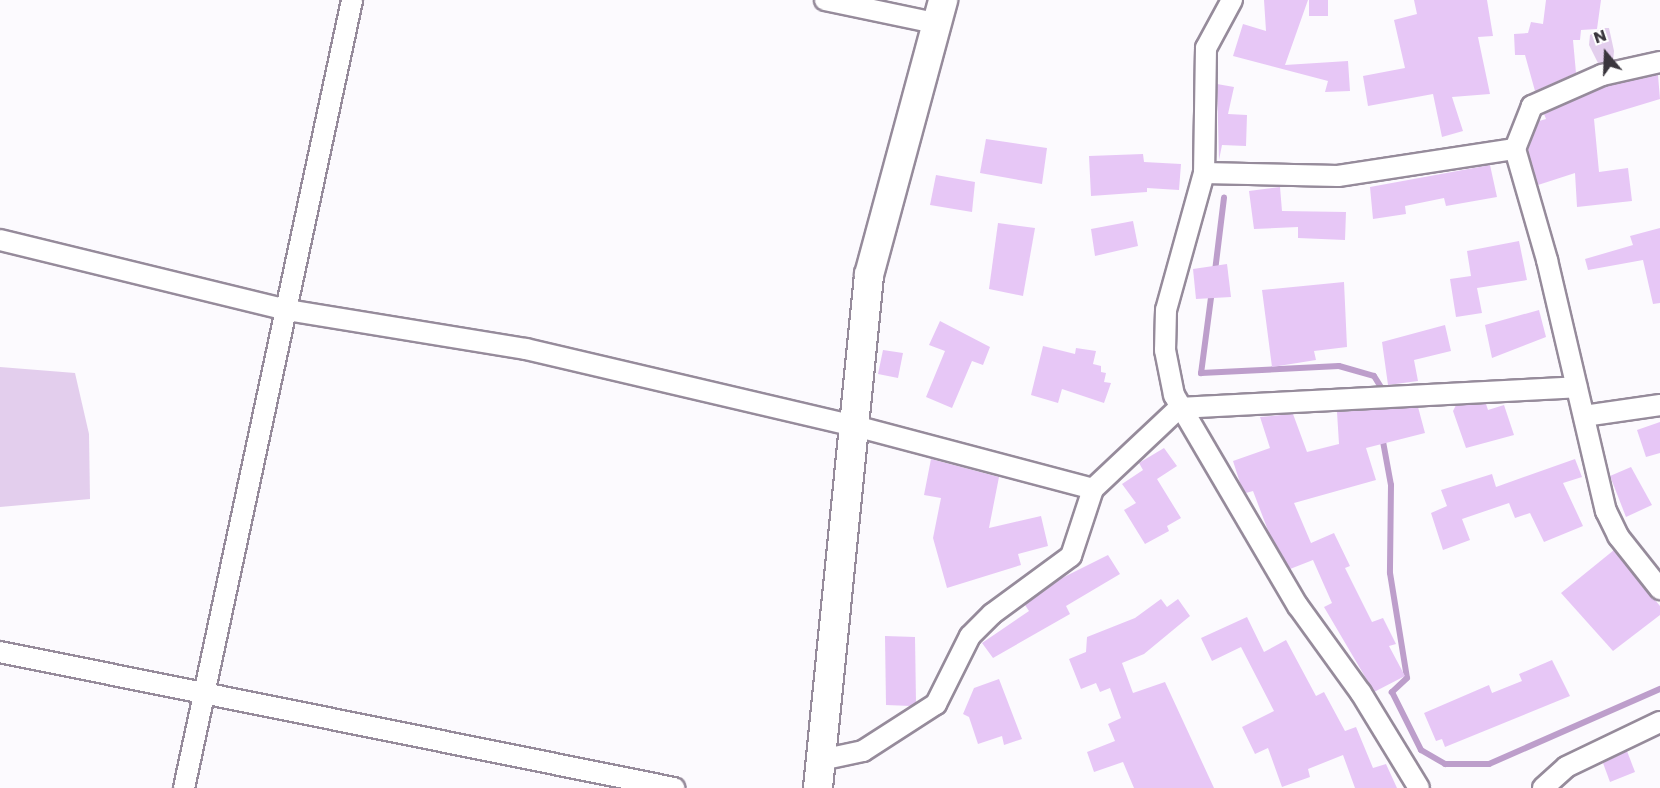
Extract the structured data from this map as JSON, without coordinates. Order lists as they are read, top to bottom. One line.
{"north":"top"}
